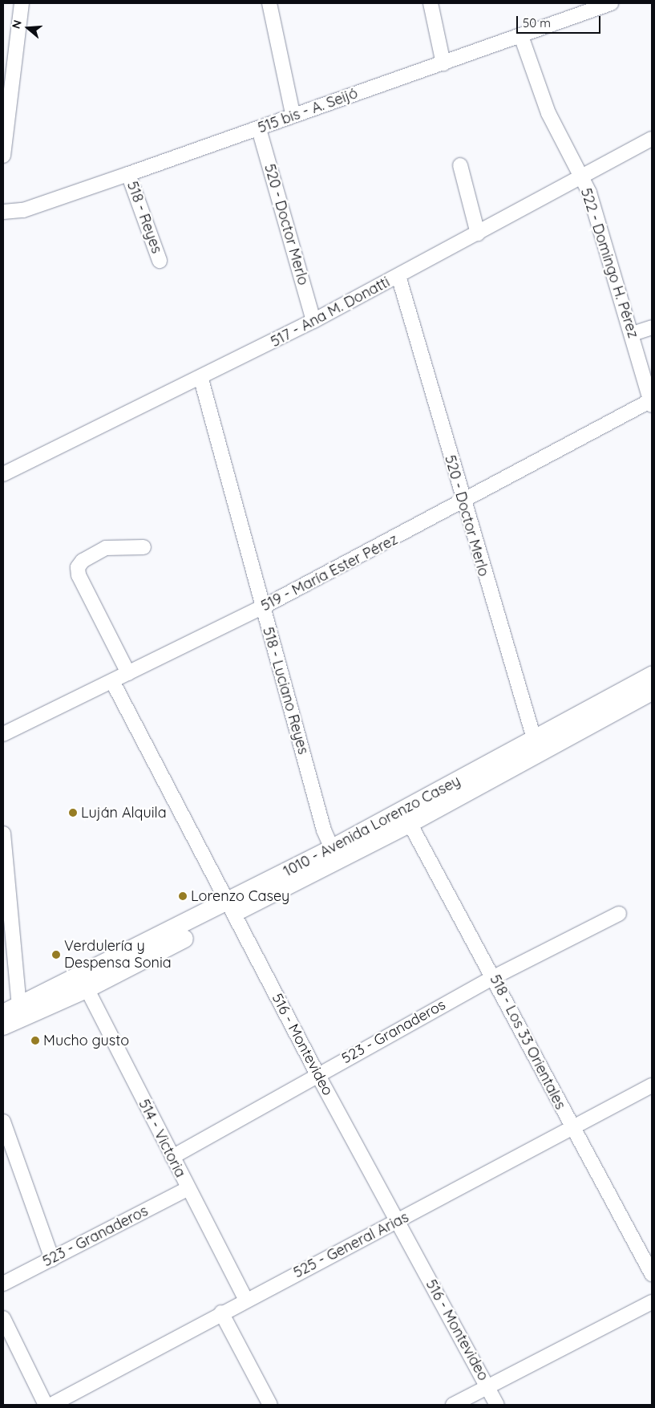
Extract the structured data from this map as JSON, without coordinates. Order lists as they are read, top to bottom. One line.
{"streets":{"main road":["1010 - Avenida Lorenzo Casey"],"street":["515 bis - A. Seijó","518 - Reyes","520 - Doctor Merlo","522 - Domingo H. Pérez","517 - Ana M. Donatti","519 - María Ester Pérez","518 - Luciano Reyes","523 - Granaderos","518 - Los 33 Orientales","516 - Montevideo","514 - Victoria","525 - General Arias"]},"crossings":[["515 bis - A. Seijó","518 - Reyes"],["515 bis - A. Seijó","520 - Doctor Merlo"],["515 bis - A. Seijó","522 - Domingo H. Pérez"],["520 - Doctor Merlo","517 - Ana M. Donatti"],["520 - Doctor Merlo","519 - María Ester Pérez"],["520 - Doctor Merlo","1010 - Avenida Lorenzo Casey"],["522 - Domingo H. Pérez","517 - Ana M. Donatti"],["522 - Domingo H. Pérez","519 - María Ester Pérez"],["517 - Ana M. Donatti","518 - Luciano Reyes"],["519 - María Ester Pérez","518 - Luciano Reyes"],["519 - María Ester Pérez","516 - Montevideo"],["518 - Luciano Reyes","1010 - Avenida Lorenzo Casey"],["1010 - Avenida Lorenzo Casey","518 - Los 33 Orientales"],["1010 - Avenida Lorenzo Casey","516 - Montevideo"],["1010 - Avenida Lorenzo Casey","514 - Victoria"],["523 - Granaderos","518 - Los 33 Orientales"],["523 - Granaderos","516 - Montevideo"],["523 - Granaderos","514 - Victoria"],["518 - Los 33 Orientales","525 - General Arias"],["516 - Montevideo","525 - General Arias"],["514 - Victoria","525 - General Arias"]],"places":["Luján Alquila","Lorenzo Casey","Verdulería y Despensa Sonia","Mucho gusto"],"scale_bar":"50 m","north":"left"}
